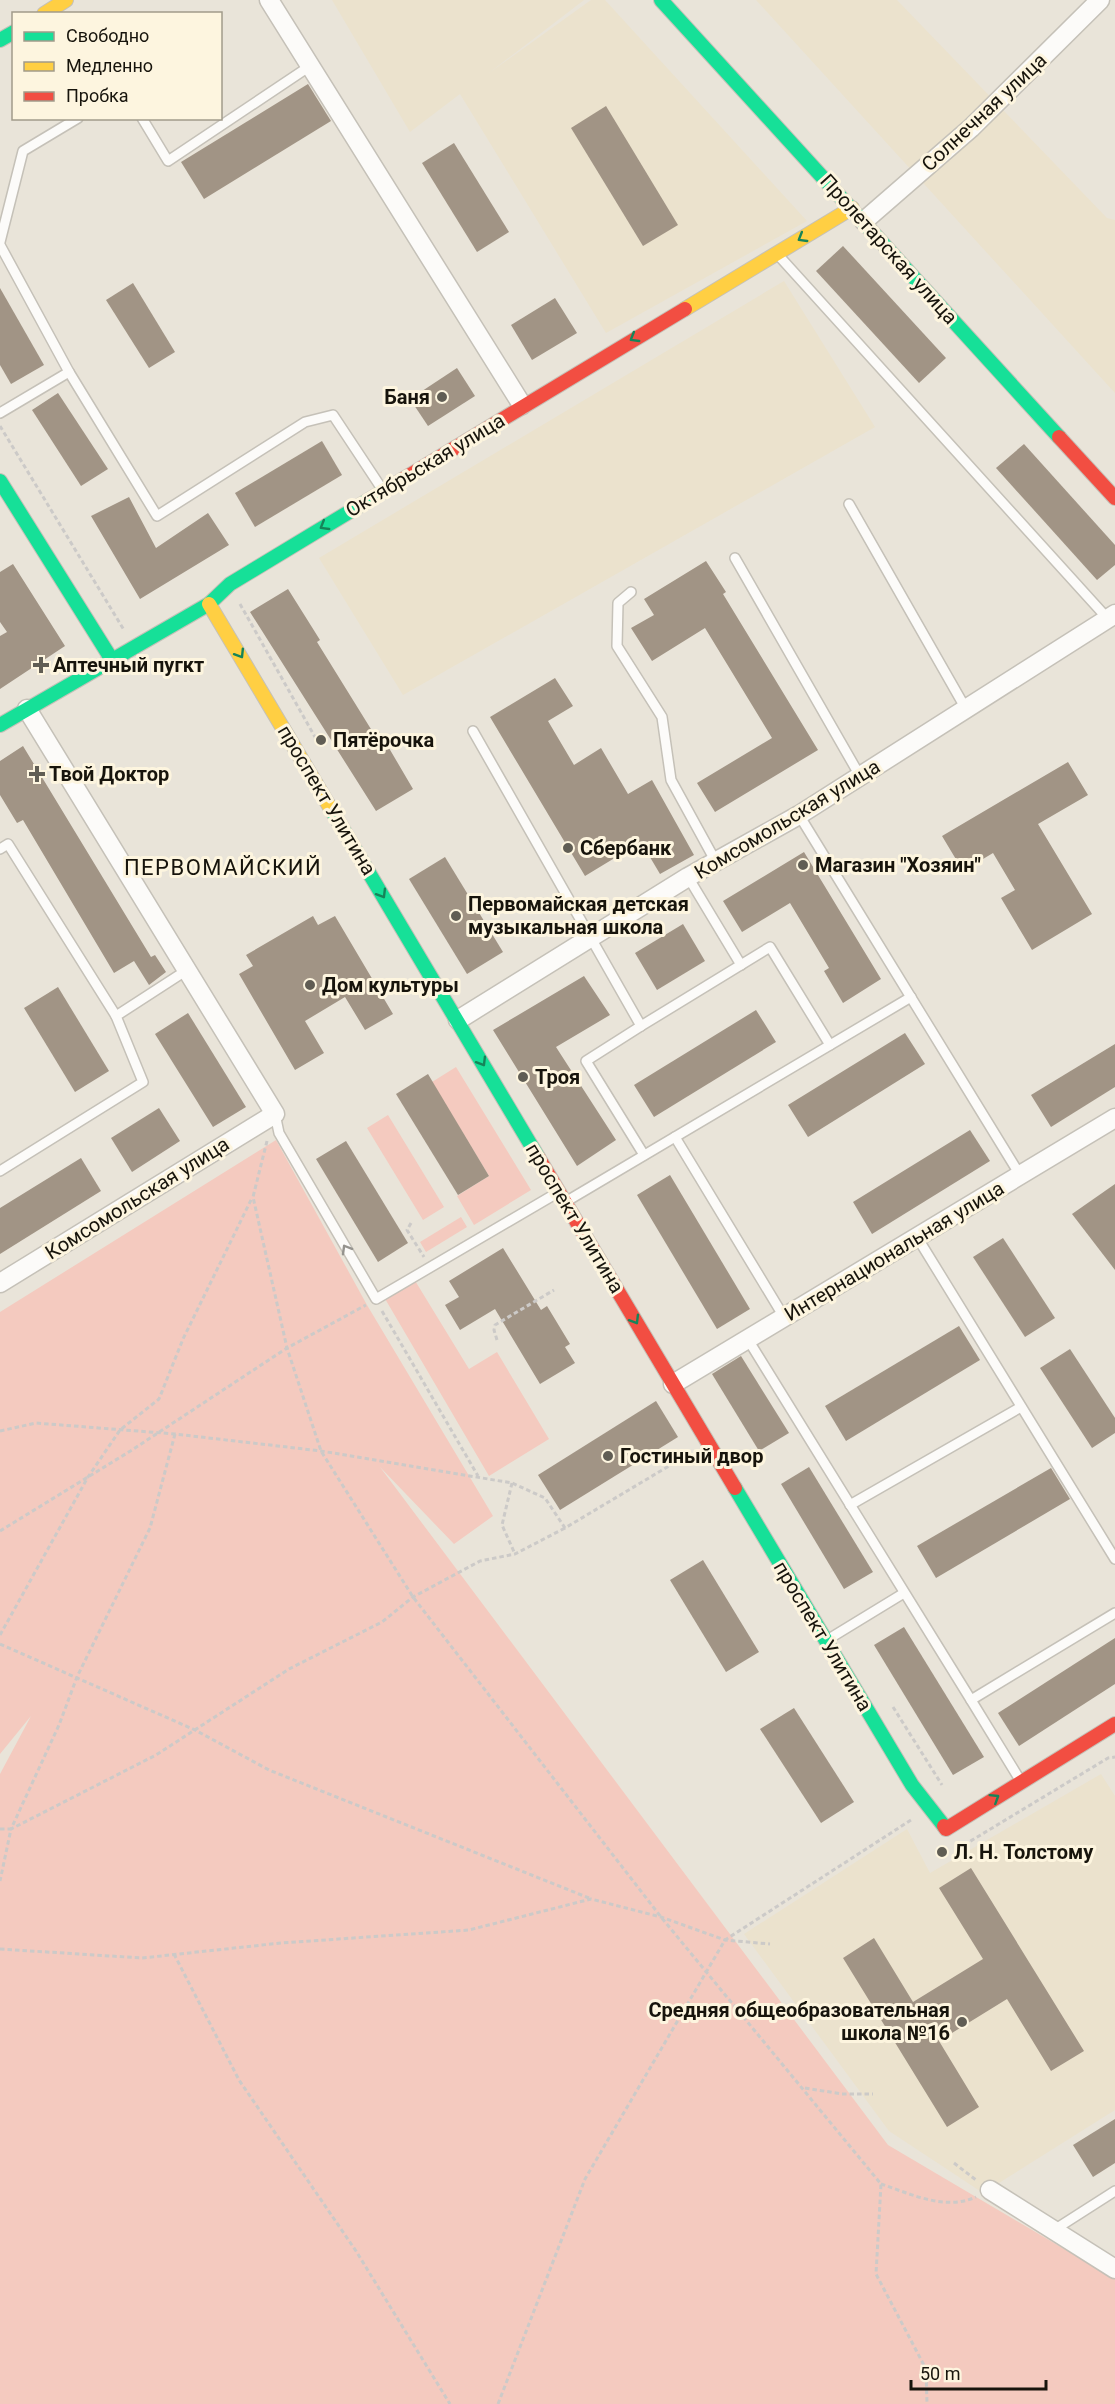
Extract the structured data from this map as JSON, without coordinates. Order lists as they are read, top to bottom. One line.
{"streets":{"street":["Солнечная улица","Пролетарская улица","Октябрьская улица","проспект Улитина","Комсомольская улица","Интернациональная улица"]},"crossings":[["Солнечная улица","Пролетарская улица"],["Солнечная улица","Октябрьская улица"],["Пролетарская улица","Октябрьская улица"],["Октябрьская улица","проспект Улитина"],["проспект Улитина","Комсомольская улица"],["проспект Улитина","Интернациональная улица"]],"one_way":["Октябрьская улица","проспект Улитина"],"districts":["ПЕРВОМАЙСКИЙ"],"places":{"other":["Баня","Пятёрочка","Сбербанк","Магазин \"Хозяин\"","Первомайская детская музыкальная школа","Дом культуры","Троя","Гостиный двор","Л. Н. Толстому","Средняя общеобразовательная школа №16"],"health":["Аптечный пугкт","Твой Доктор"]},"legend":["Свободно","Медленно","Пробка"],"scale_bar":"50 m"}
